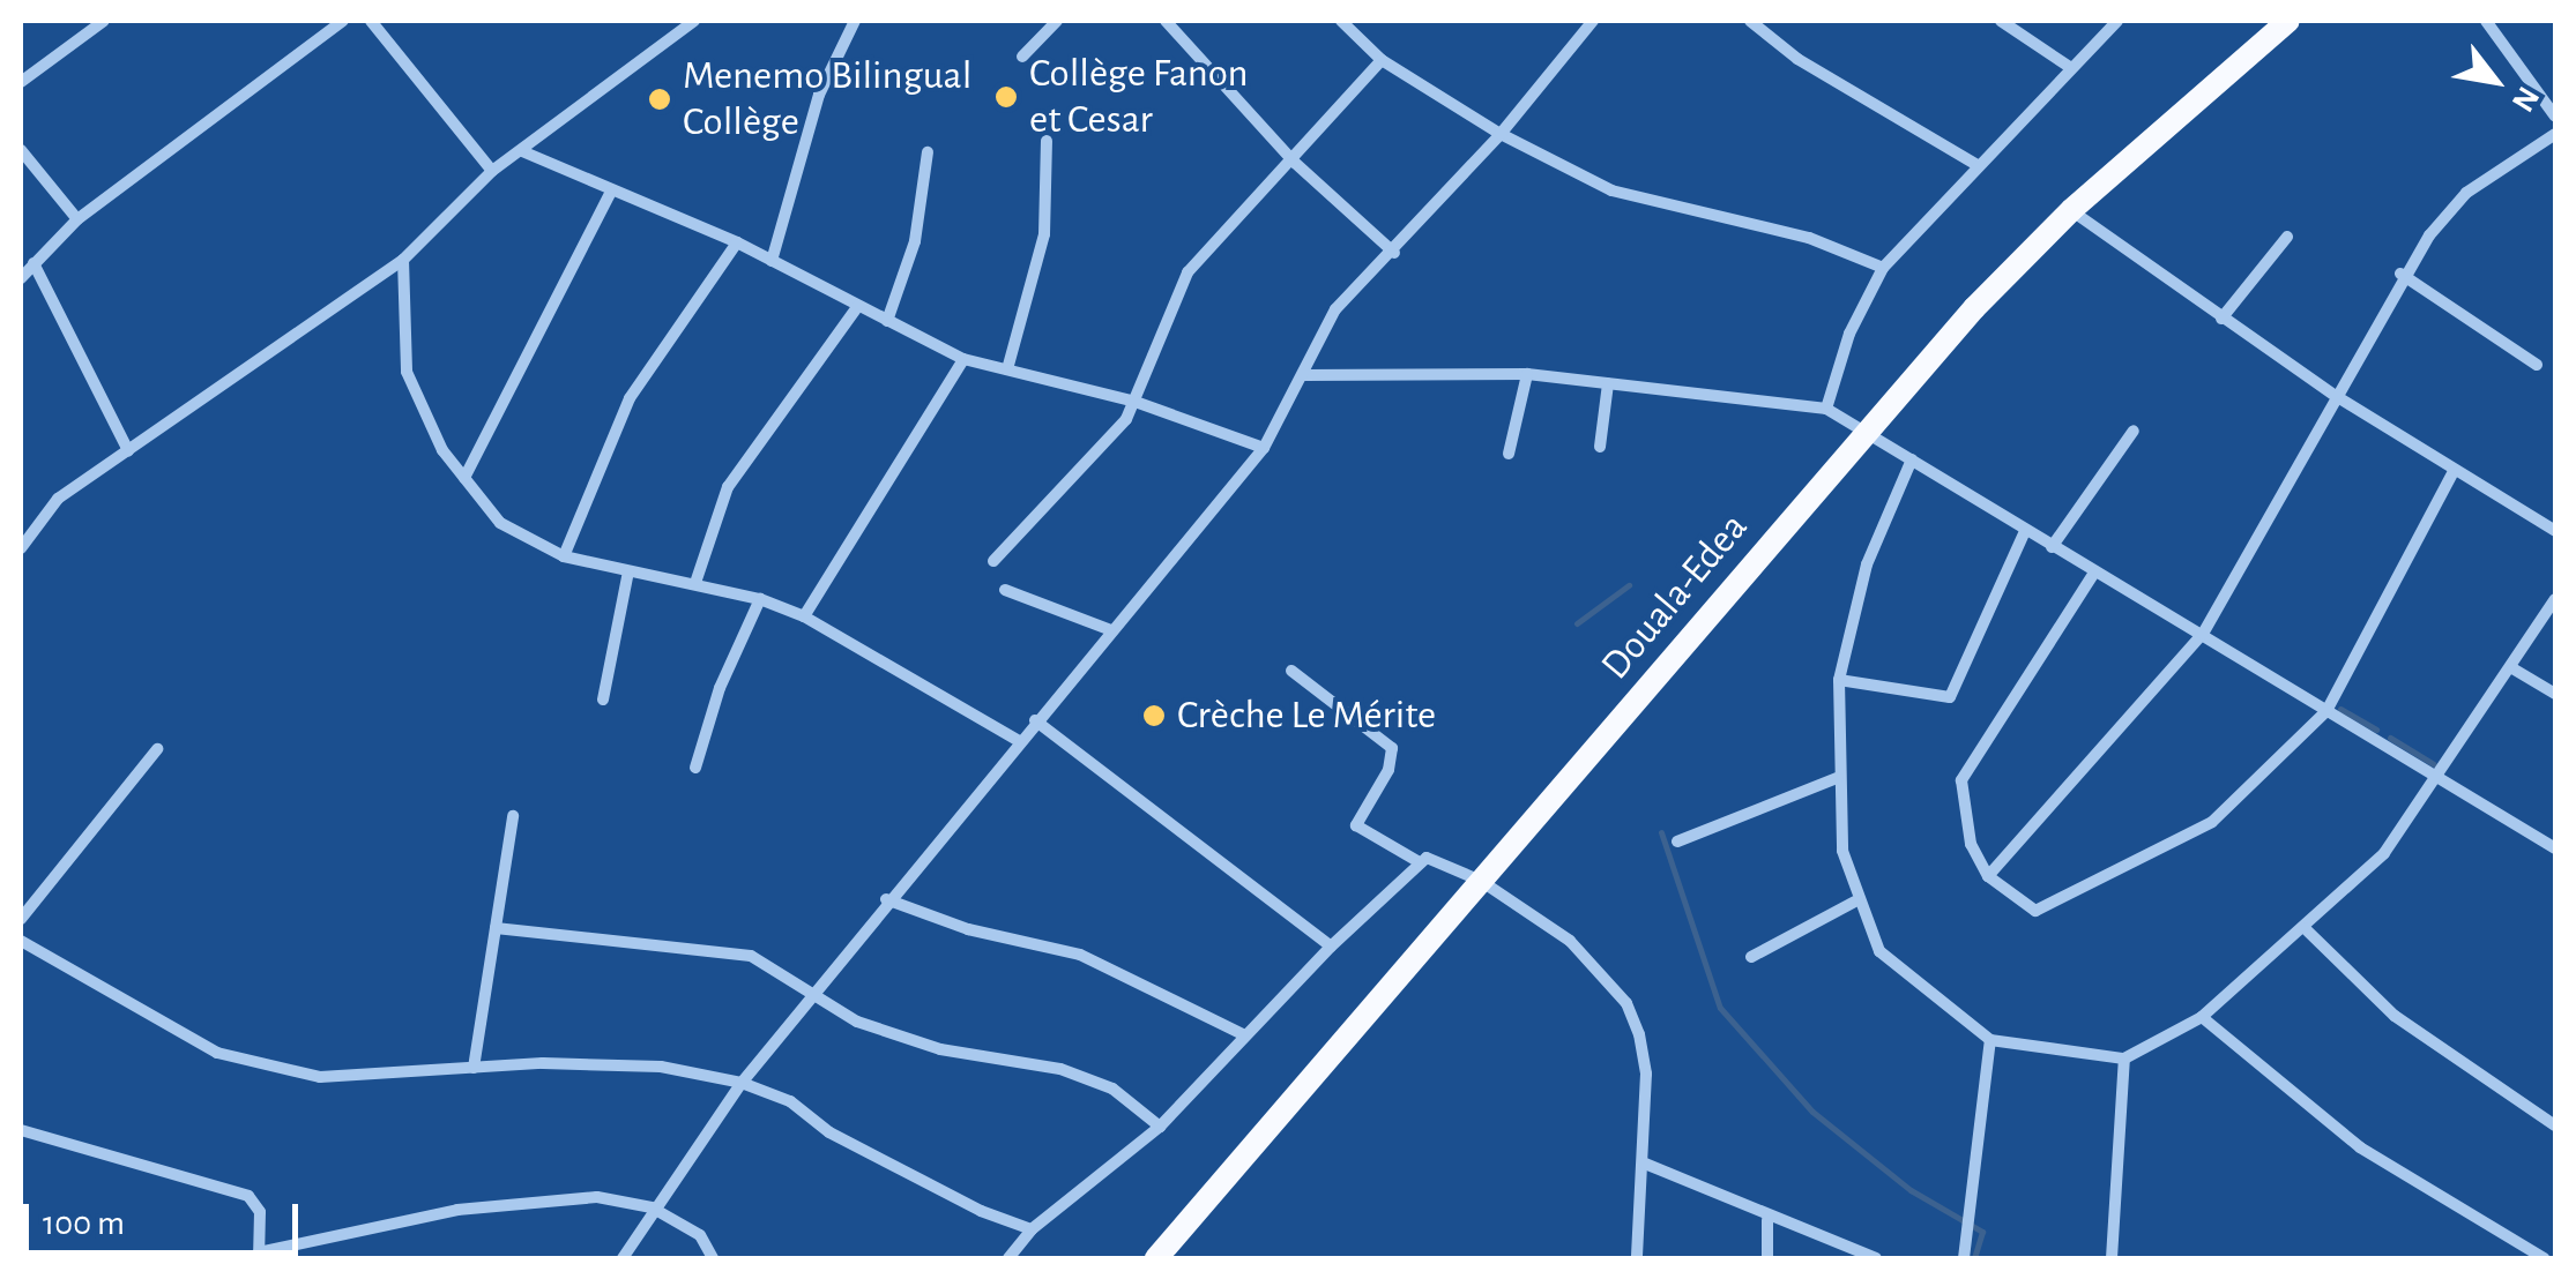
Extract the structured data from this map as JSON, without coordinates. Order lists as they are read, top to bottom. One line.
{"streets":{"highway":["Douala-Edea"]},"places":["Collège Fanon et Cesar","Menemo Bilingual Collège","Crèche Le Mérite"],"scale_bar":"100 m","north":"bottom right"}
